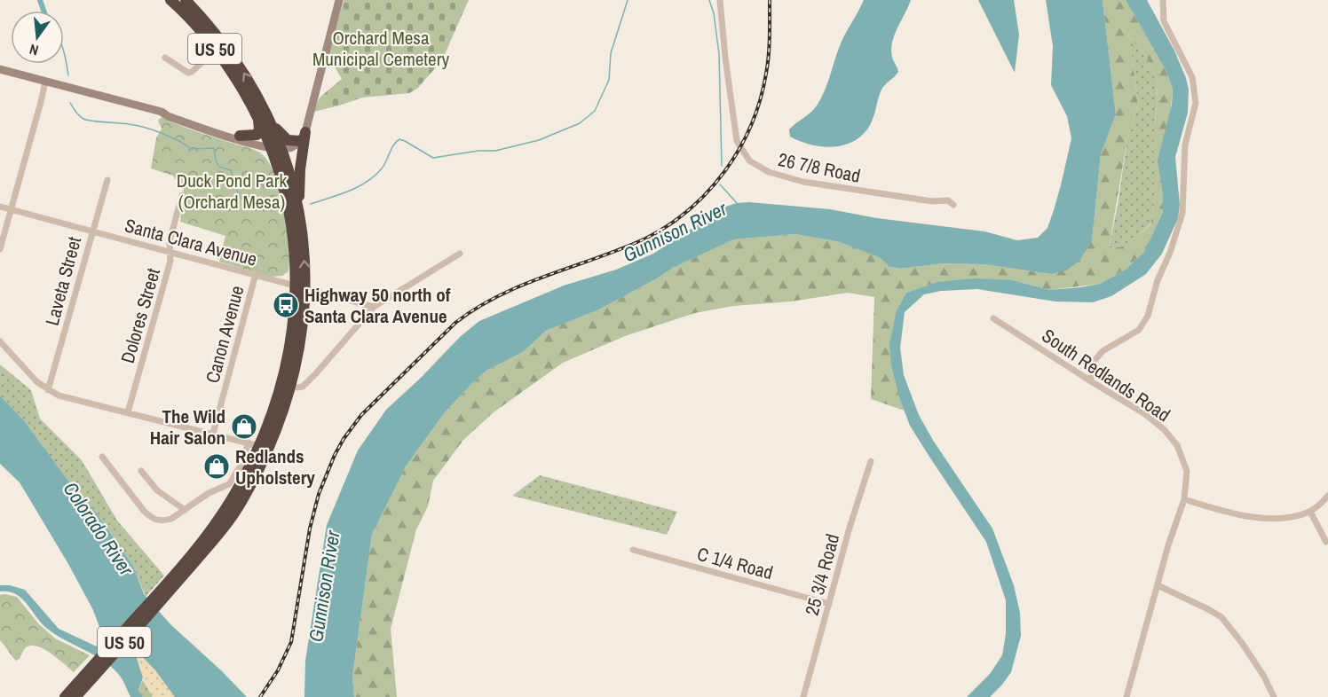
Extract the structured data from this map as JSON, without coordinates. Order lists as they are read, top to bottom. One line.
{"streets":{"highway":["US 50"],"street":["26 7/8 Road","Santa Clara Avenue","Laveta Street","Dolores Street","Canon Avenue","South Redlands Road","C 1/4 Road","25 3/4 Road"]},"crossings":[["US 50","Santa Clara Avenue"],["Santa Clara Avenue","Laveta Street"],["Santa Clara Avenue","Dolores Street"],["Santa Clara Avenue","Canon Avenue"],["C 1/4 Road","25 3/4 Road"]],"water":["Gunnison River","Colorado River"],"parks":["Orchard Mesa Municipal Cemetery","Duck Pond Park (Orchard Mesa)"],"places":{"bus stop":["Highway 50 north of Santa Clara Avenue"],"shop":["The Wild Hair Salon","Redlands Upholstery"]},"north":"bottom"}
